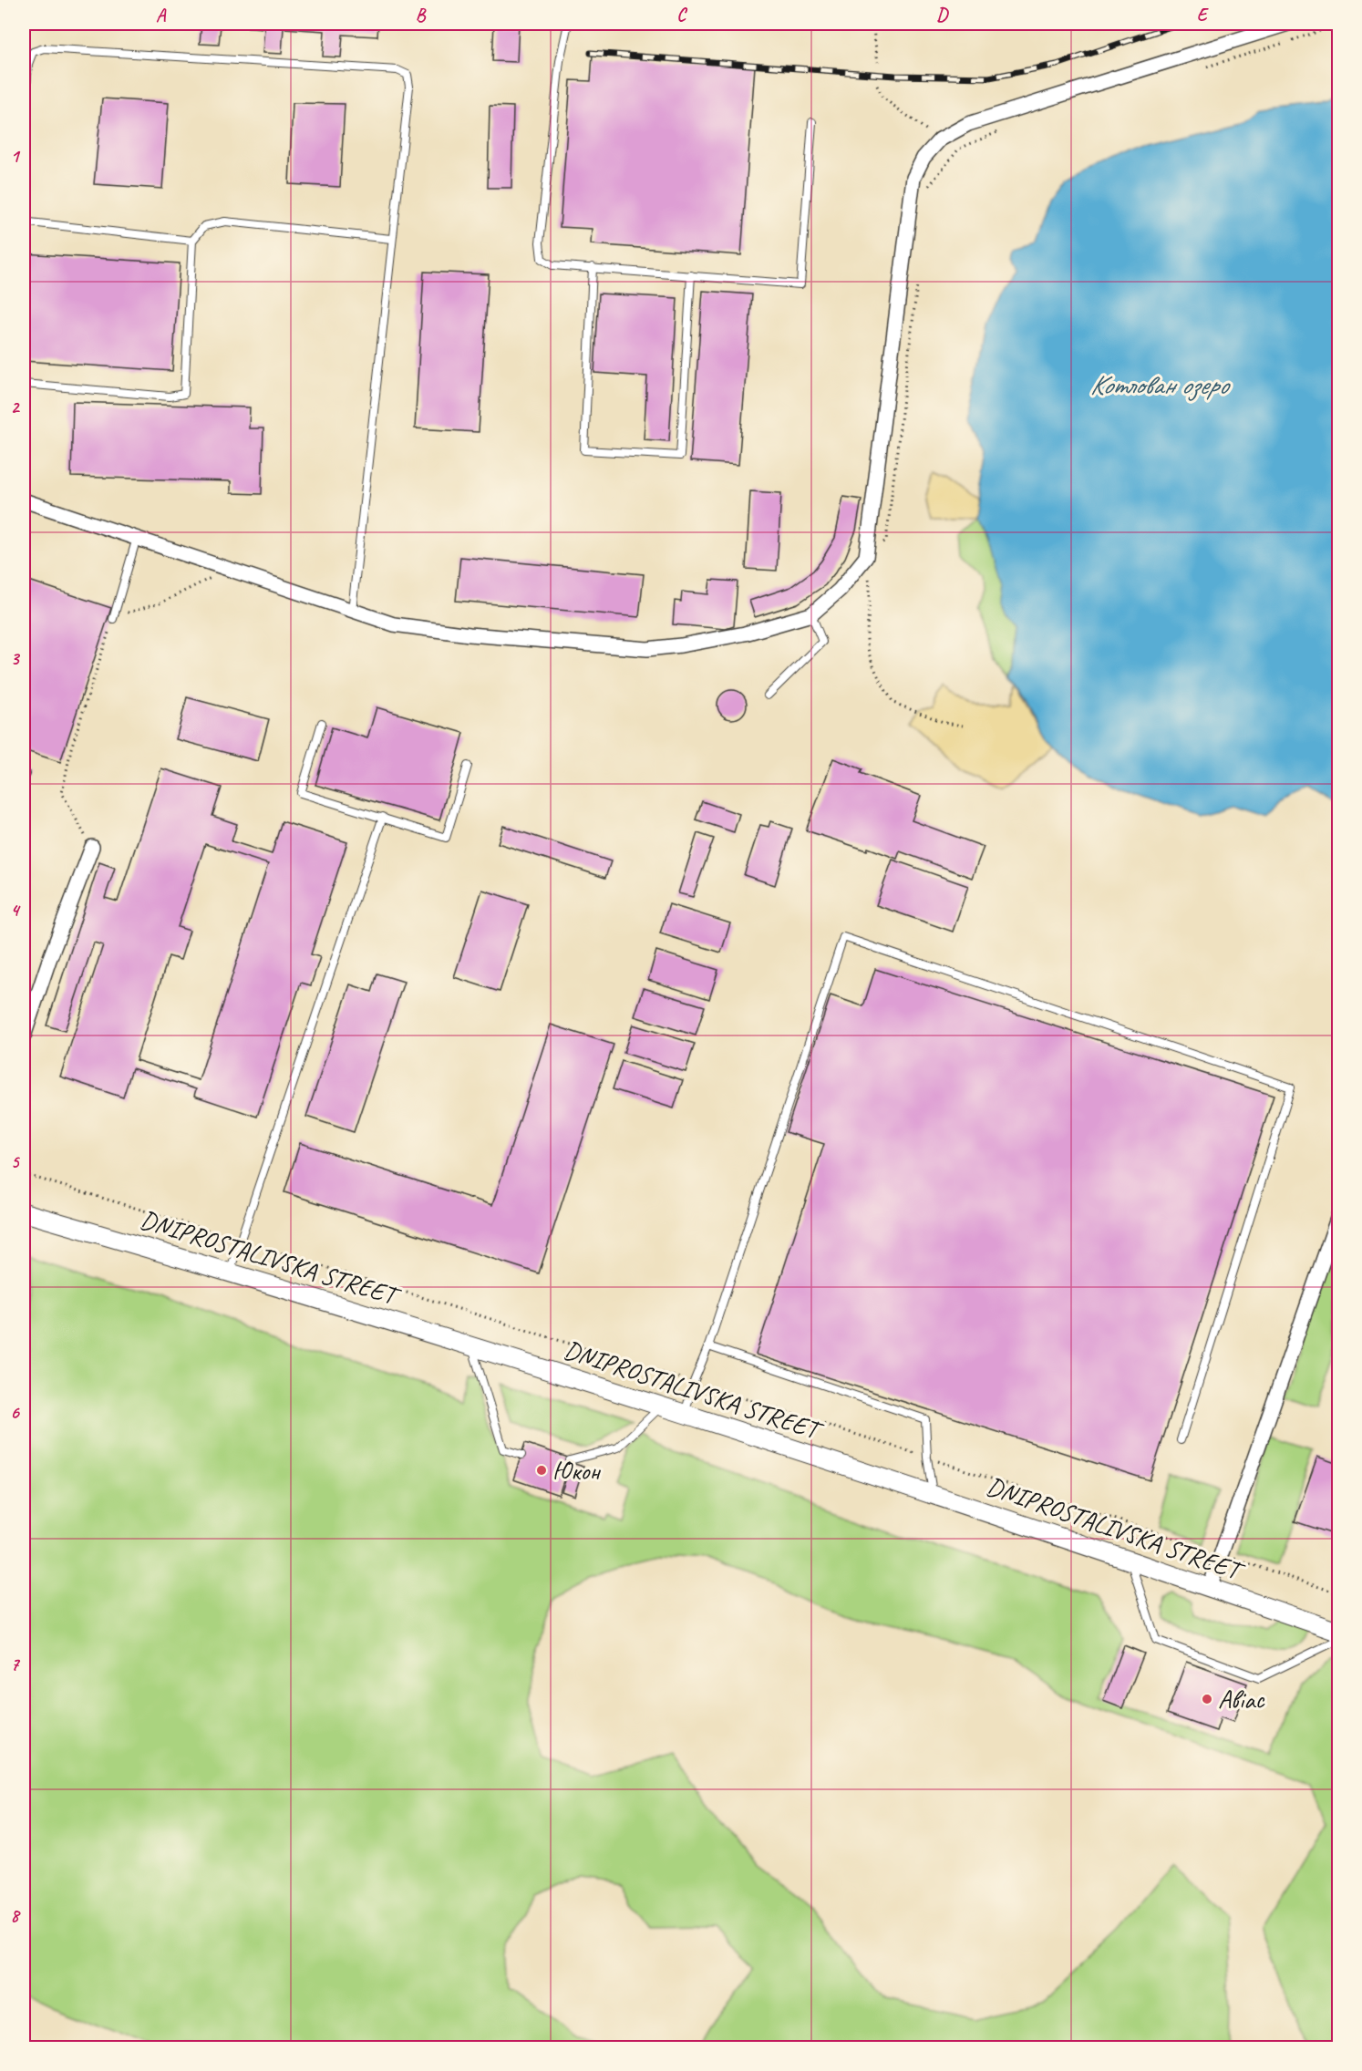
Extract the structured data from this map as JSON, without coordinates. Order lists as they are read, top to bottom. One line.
{"streets":{"street":["DNIPROSTALIVSKA STREET"]},"water":["Котлован озеро"],"places":["Юкон","Авіас"],"grid":{"columns":["A","B","C","D","E"],"rows":["1","2","3","4","5","6","7","8"]}}
